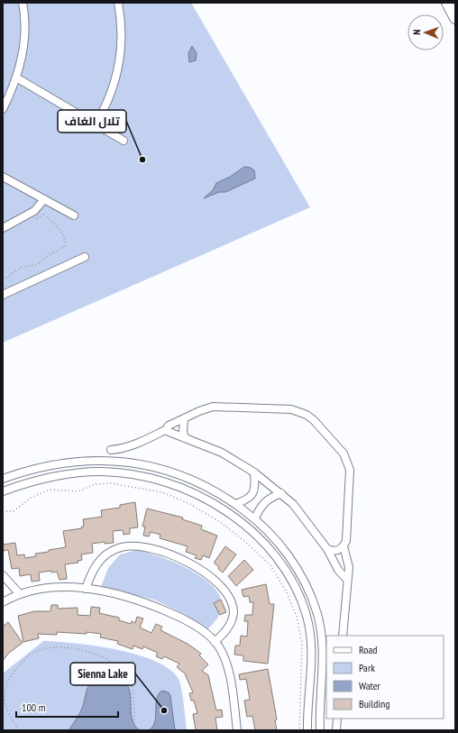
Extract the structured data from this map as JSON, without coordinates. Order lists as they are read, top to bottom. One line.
{"places":["تلال الغاف","Sienna Lake"],"legend":["Road","Park","Water","Building"],"scale_bar":"100 m","north":"left"}
